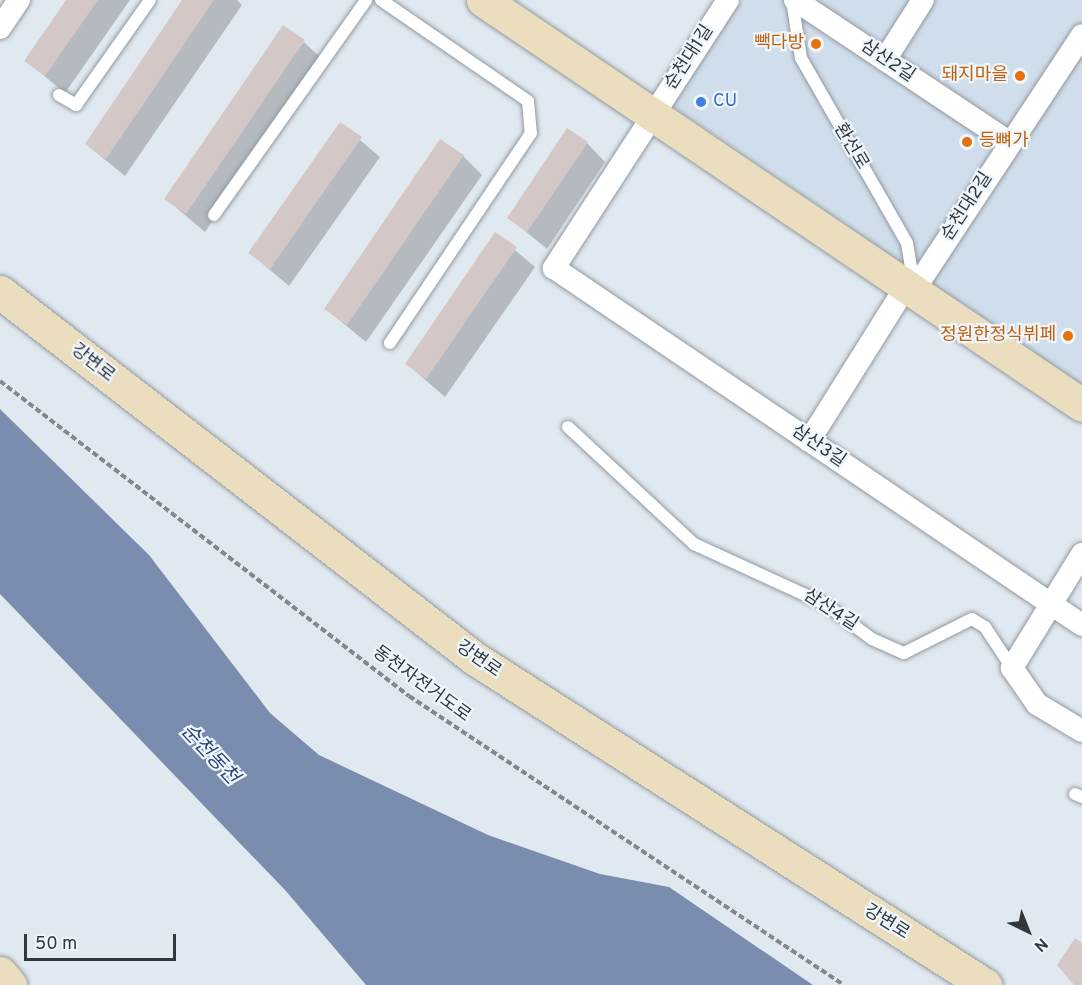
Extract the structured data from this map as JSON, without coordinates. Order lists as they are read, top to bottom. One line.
{"streets":{"main road":["강변로"],"street":["순천대1길","삼산2길","순천대2길","삼산3길","삼산4길"],"lane":["환선로"],"path":["동천자전거도로"]},"crossings":[["순천대1길","삼산3길"],["삼산2길","환선로"],["삼산2길","순천대2길"],["환선로","순천대2길"]],"water":["순천동천"],"places":["빽다방","돼지마을","CU","등뼈가","정원한정식뷔페"],"scale_bar":"50 m","north":"bottom right"}
